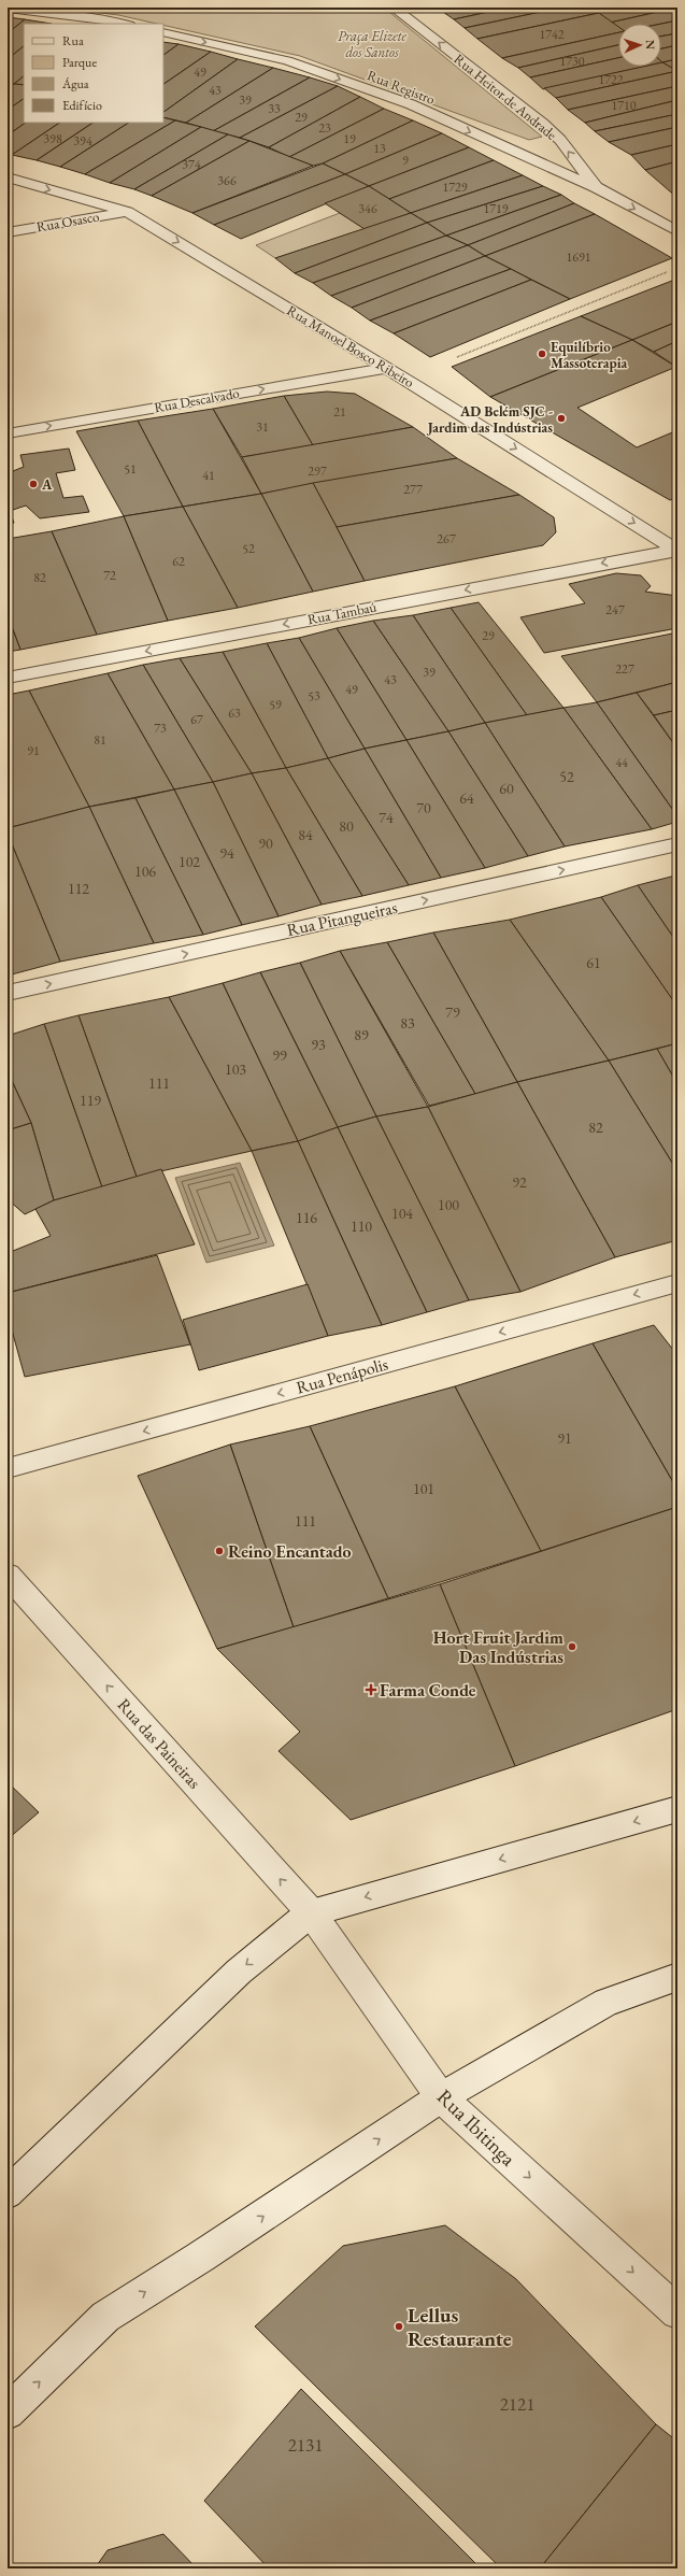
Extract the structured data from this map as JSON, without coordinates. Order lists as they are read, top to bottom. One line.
{"streets":{"street":["Rua Registro","Rua Heitor de Andrade","Rua Osasco","Rua Manoel Bosco Ribeiro","Rua Descalvado","Rua Tambaú","Rua Pitangueiras","Rua Penápolis","Rua das Paineiras","Rua Ibitinga"]},"crossings":[["Rua Registro","Rua Heitor de Andrade"],["Rua Osasco","Rua Manoel Bosco Ribeiro"],["Rua Manoel Bosco Ribeiro","Rua Descalvado"],["Rua Manoel Bosco Ribeiro","Rua Tambaú"],["Rua das Paineiras","Rua Ibitinga"]],"one_way":["Rua Registro","Rua Manoel Bosco Ribeiro","Rua Descalvado","Rua Tambaú","Rua Pitangueiras","Rua Penápolis","Rua das Paineiras","Rua Ibitinga"],"parks":["Praça Elizete dos Santos"],"places":{"other":["Equilíbrio Massoterapia","AD Belém SJC - Jardim das Indústrias","A","Reino Encantado","Hort Fruit Jardim Das Indústrias","Lellus Restaurante"],"health":["Farma Conde"]},"house_numbers":["1742","1730","49","1722","43","39","1710","33","29","23","398","19","394","13","9","374","366","1729","346","1719","1691","21","31","51","297","41","277","267","52","62","72","82","247","29","227","39","43","49","53","59","63","67","73","81","91","44","52","60","64","70","74","80","84","90","94","102","106","112","61","79","83","89","93","99","103","111","119","82","92","100","104","116","110","91","101","111","2121","2131"],"legend":["Rua","Parque","Água","Edifício"],"north":"right"}
